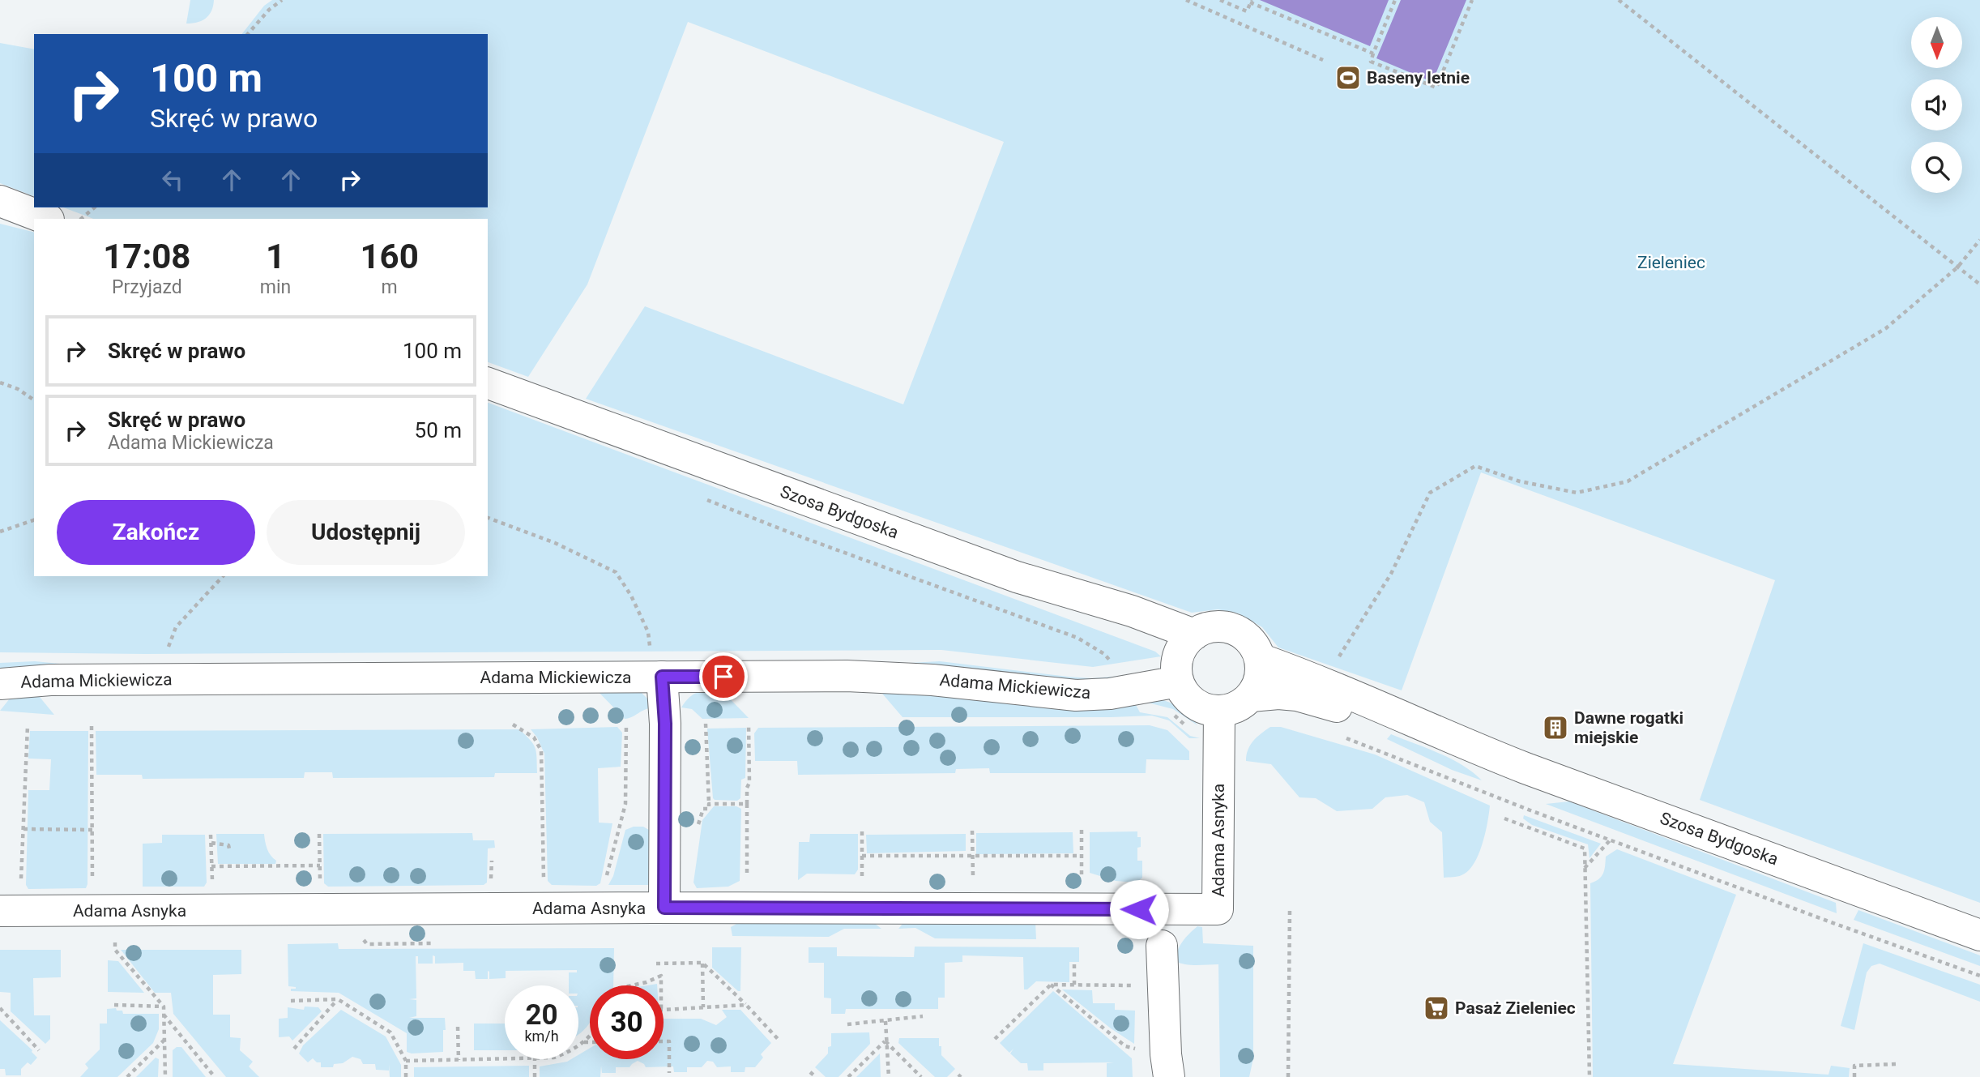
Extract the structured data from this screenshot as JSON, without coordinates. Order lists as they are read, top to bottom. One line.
{"streets":{"street":["Szosa Bydgoska","Adama Mickiewicza","Adama Asnyka"]},"crossings":[["Szosa Bydgoska","Adama Mickiewicza"],["Szosa Bydgoska","Adama Asnyka"],["Adama Mickiewicza","Adama Asnyka"]],"parks":["Zieleniec"],"places":{"sports":["Baseny letnie"],"building":["Dawne rogatki miejskie"],"supermarket":["Pasaż Zieleniec"]},"north":"bottom","page":{"turn":["100 m","Skręć w prawo"],"eta":["17:08","Przyjazd","1","min","160","m"],"list":[{"name":"Skręć w prawo","value":"100 m"},{"name":"Skręć w prawo","note":"Adama Mickiewicza","value":"50 m"}],"buttons":["Zakończ","Udostępnij"],"speed":"20 km/h","limit":"30"}}
